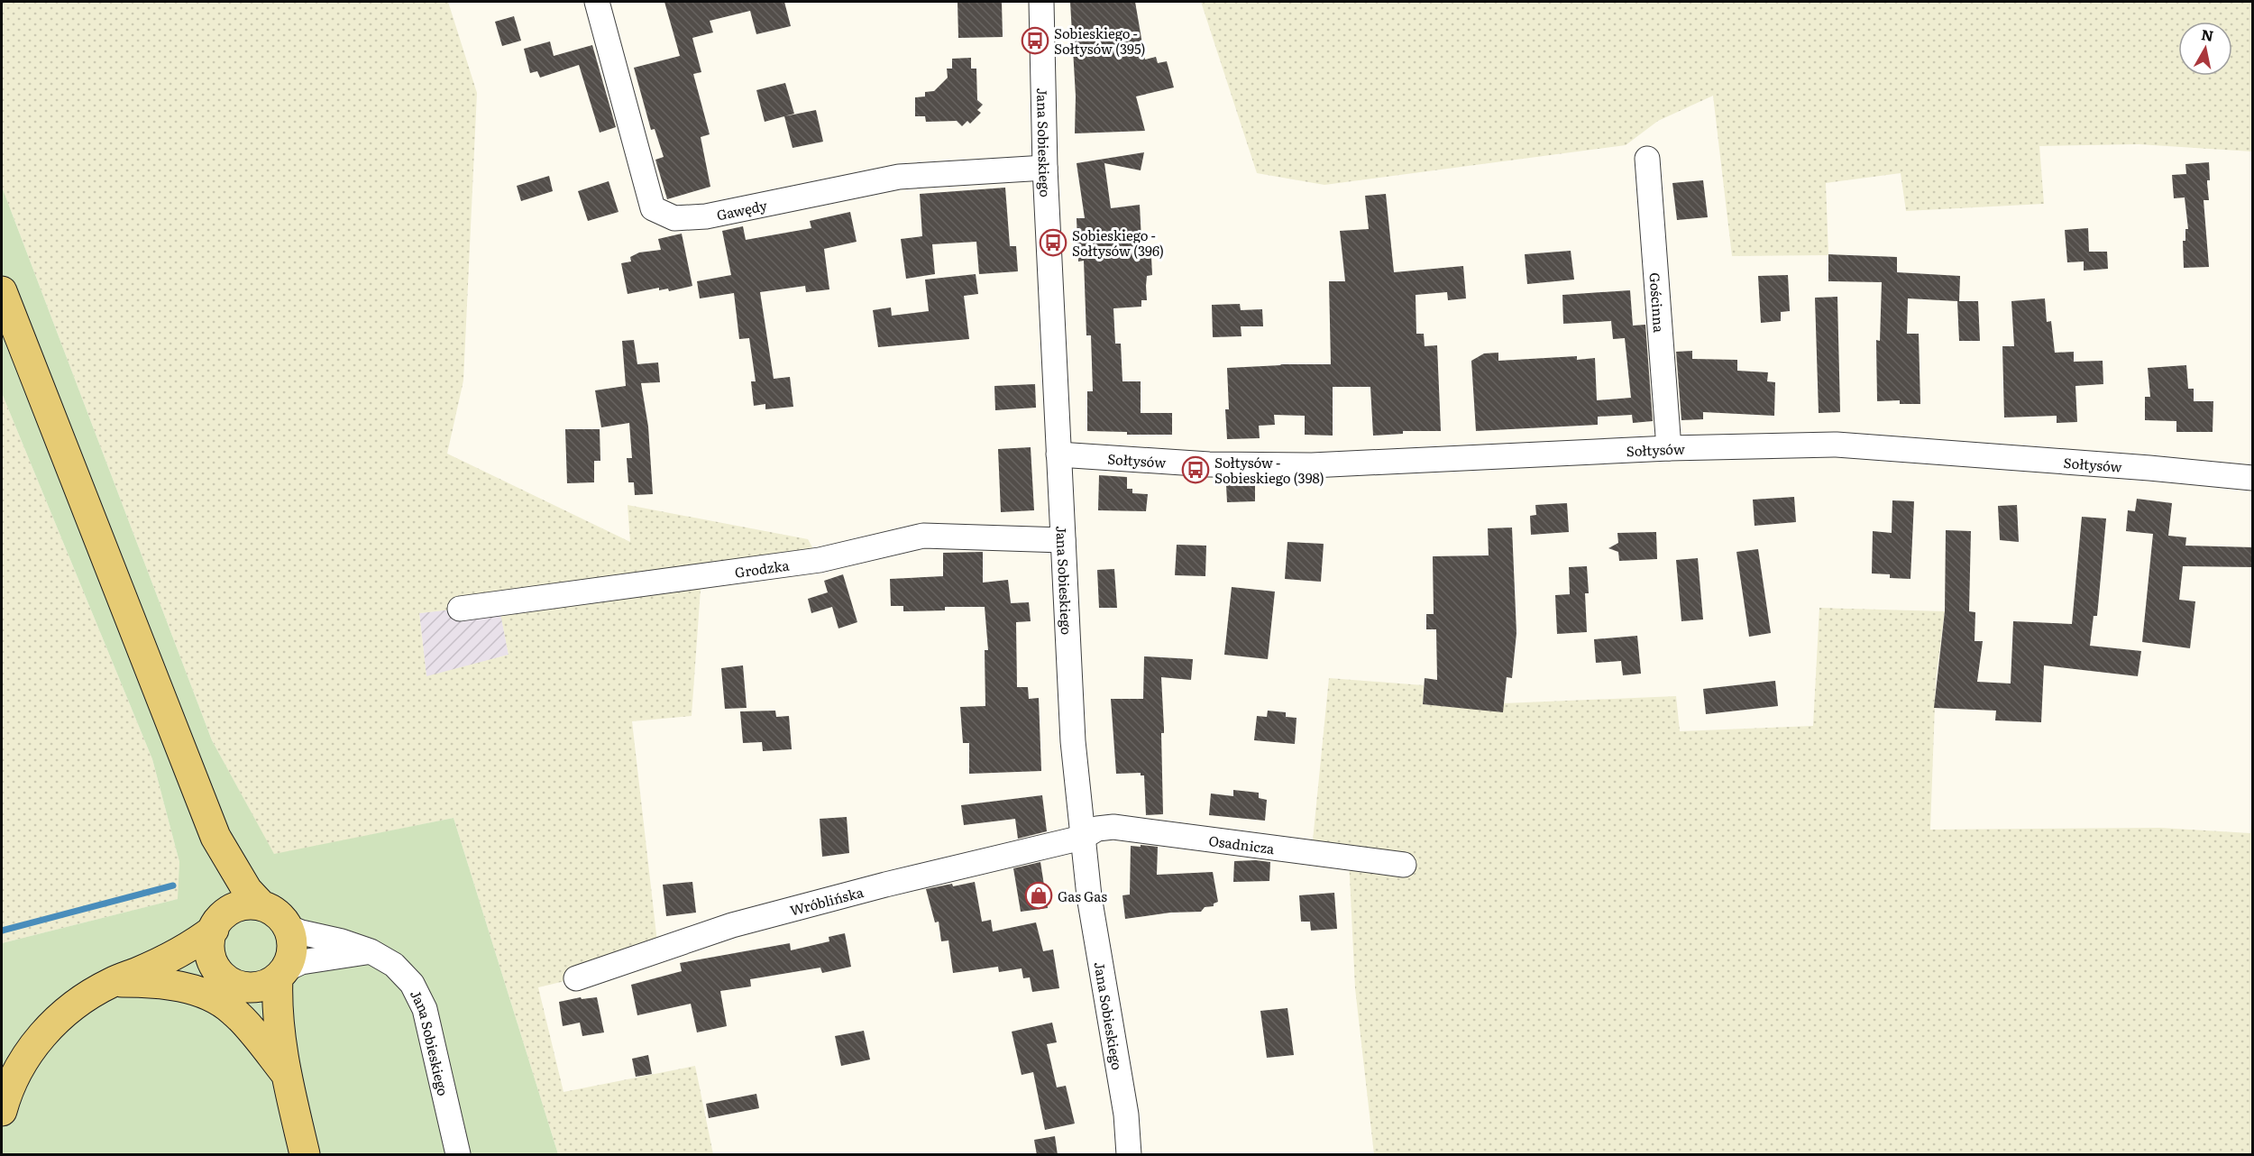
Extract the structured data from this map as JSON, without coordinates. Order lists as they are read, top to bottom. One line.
{"streets":{"street":["Jana Sobieskiego","Gawędy","Gościnna","Sołtysów","Grodzka","Osadnicza","Wróblińska"]},"crossings":[["Jana Sobieskiego","Gawędy"],["Jana Sobieskiego","Sołtysów"],["Jana Sobieskiego","Grodzka"],["Jana Sobieskiego","Osadnicza"],["Jana Sobieskiego","Wróblińska"],["Gościnna","Sołtysów"],["Osadnicza","Wróblińska"]],"places":{"bus stop":["Sobieskiego - Sołtysów (395)","Sobieskiego - Sołtysów (396)","Sołtysów - Sobieskiego (398)"],"shop":["Gas Gas"]},"north":"top"}
